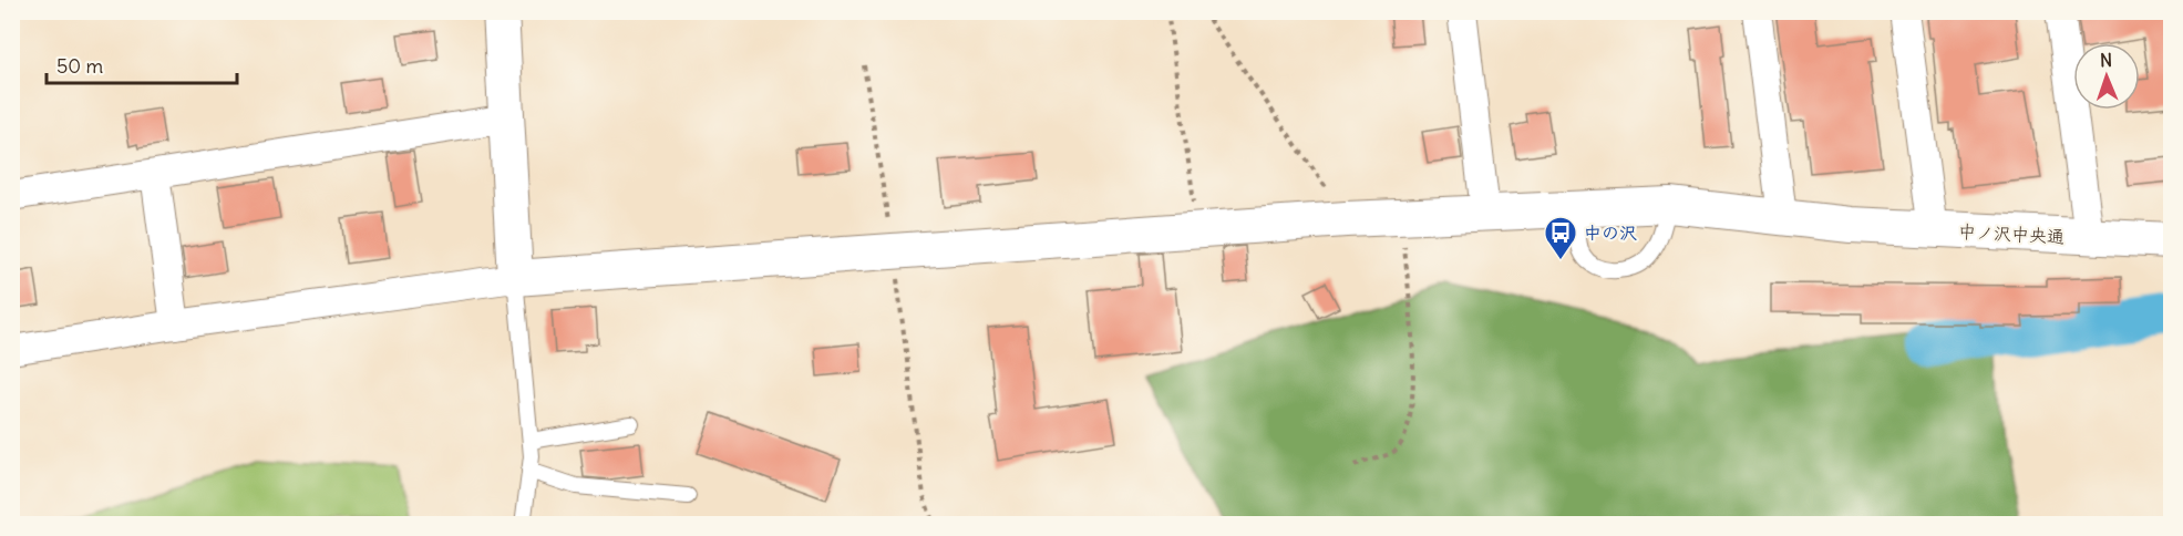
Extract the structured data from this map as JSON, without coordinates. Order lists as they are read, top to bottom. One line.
{"streets":{"street":["中ノ沢中央通"]},"places":{"bus stop":["中の沢"]},"scale_bar":"50 m","north":"top"}
